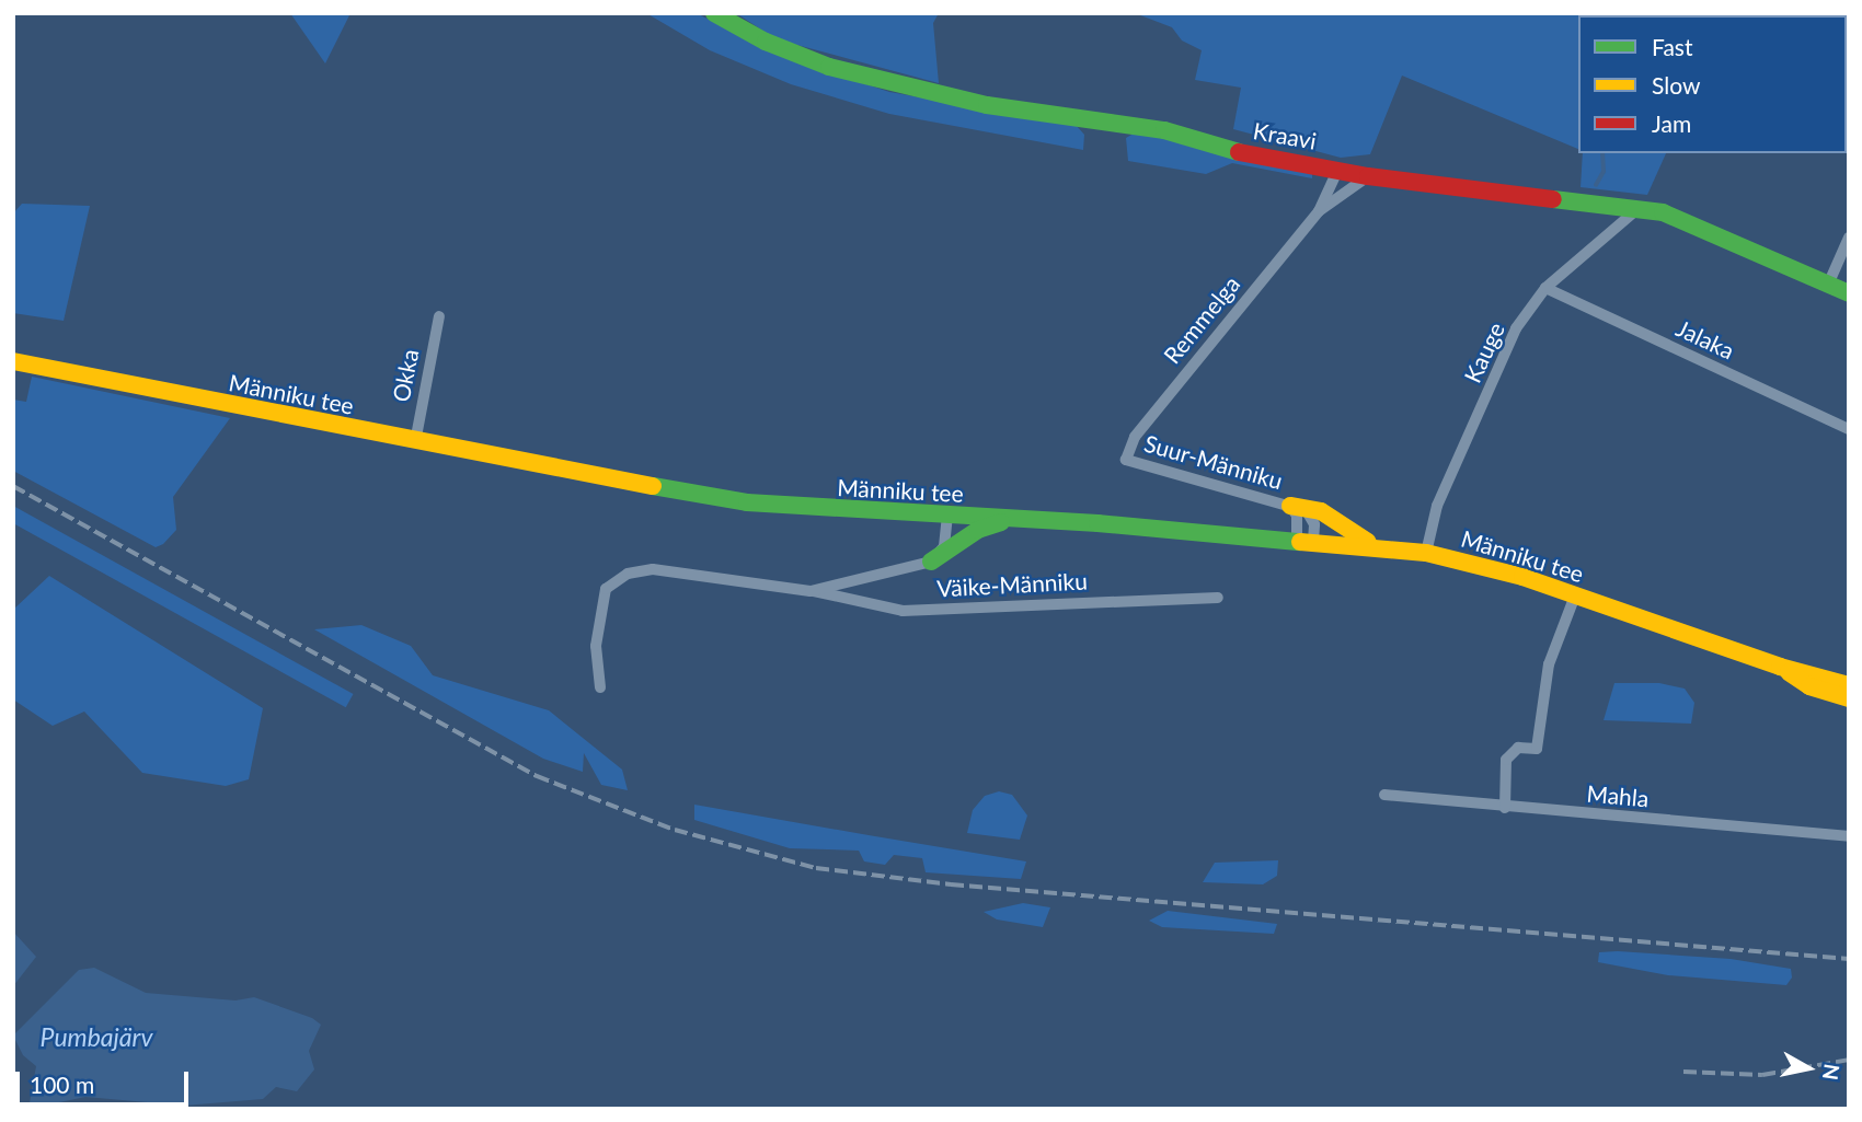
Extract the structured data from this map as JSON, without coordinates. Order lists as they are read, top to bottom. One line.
{"streets":{"street":["Kraavi","Remmelga","Jalaka","Kauge","Okka","Männiku tee","Suur-Männiku","Väike-Männiku","Mahla"]},"crossings":[["Kraavi","Remmelga"],["Kraavi","Kauge"],["Remmelga","Suur-Männiku"],["Jalaka","Kauge"],["Kauge","Männiku tee"],["Okka","Männiku tee"],["Männiku tee","Suur-Männiku"],["Männiku tee","Väike-Männiku"]],"water":["Pumbajärv"],"legend":["Fast","Slow","Jam"],"scale_bar":"100 m","north":"right"}
